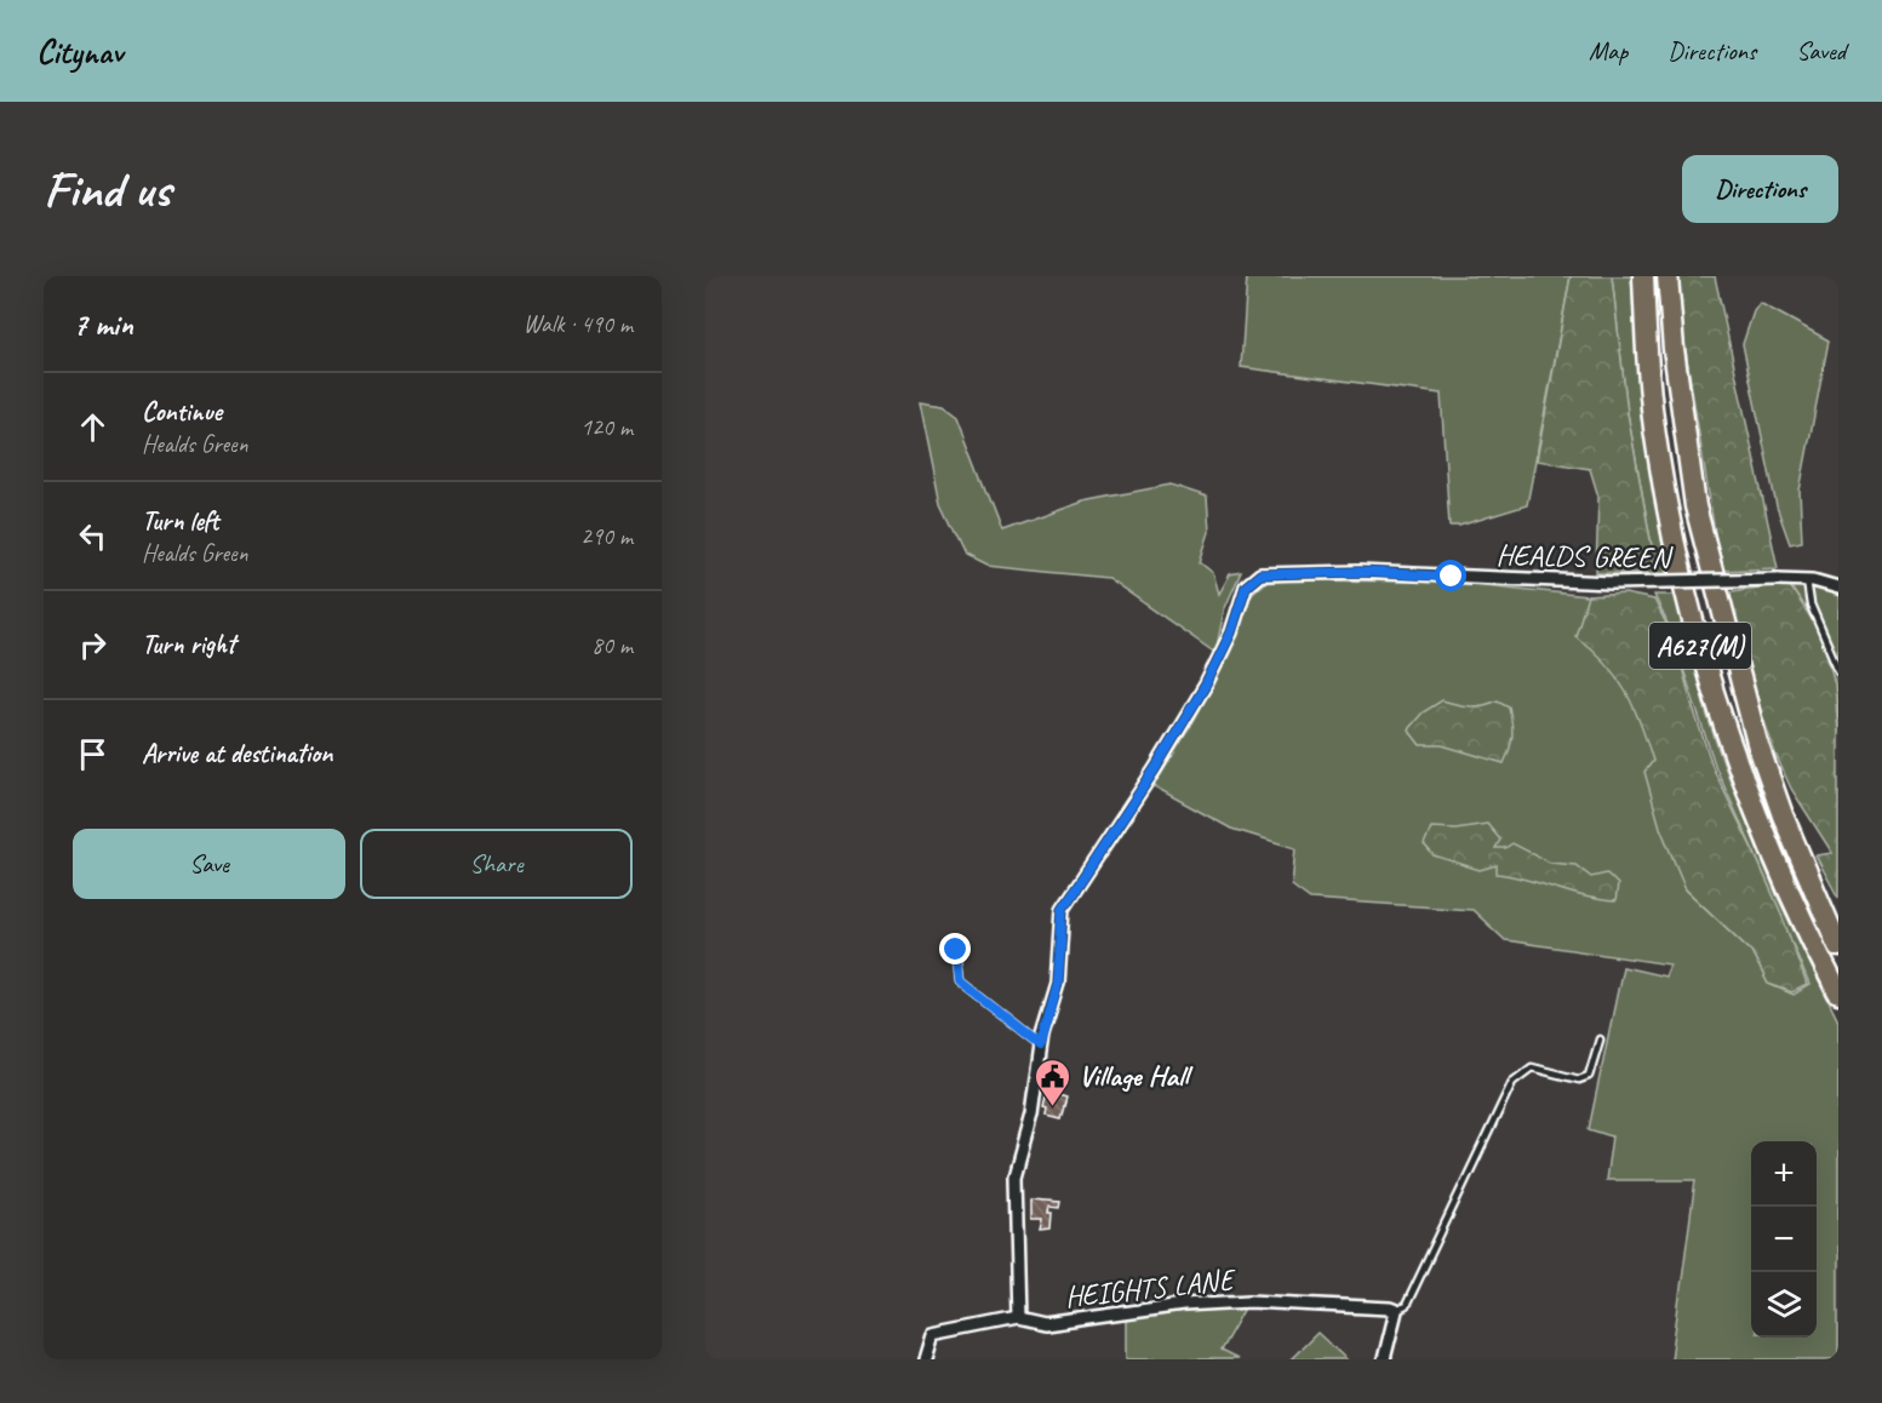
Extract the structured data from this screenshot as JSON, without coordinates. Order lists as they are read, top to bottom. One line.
{"streets":{"highway":["A627(M)"],"street":["HEALDS GREEN","HEIGHTS LANE"]},"crossings":[["HEALDS GREEN","HEIGHTS LANE"]],"places":{"public building":["Village Hall"]},"page":{"header":"Citynav","nav":["Map","Directions","Saved"],"buttons":["Directions",["Save","Share"]],"title":"Find us","heading":["7 min","Walk · 490 m"],"list":[["Continue","Healds Green","120 m"],["Turn left","Healds Green","290 m"],["Turn right","80 m"],"Arrive at destination"],"map_buttons":["+","−"]}}
